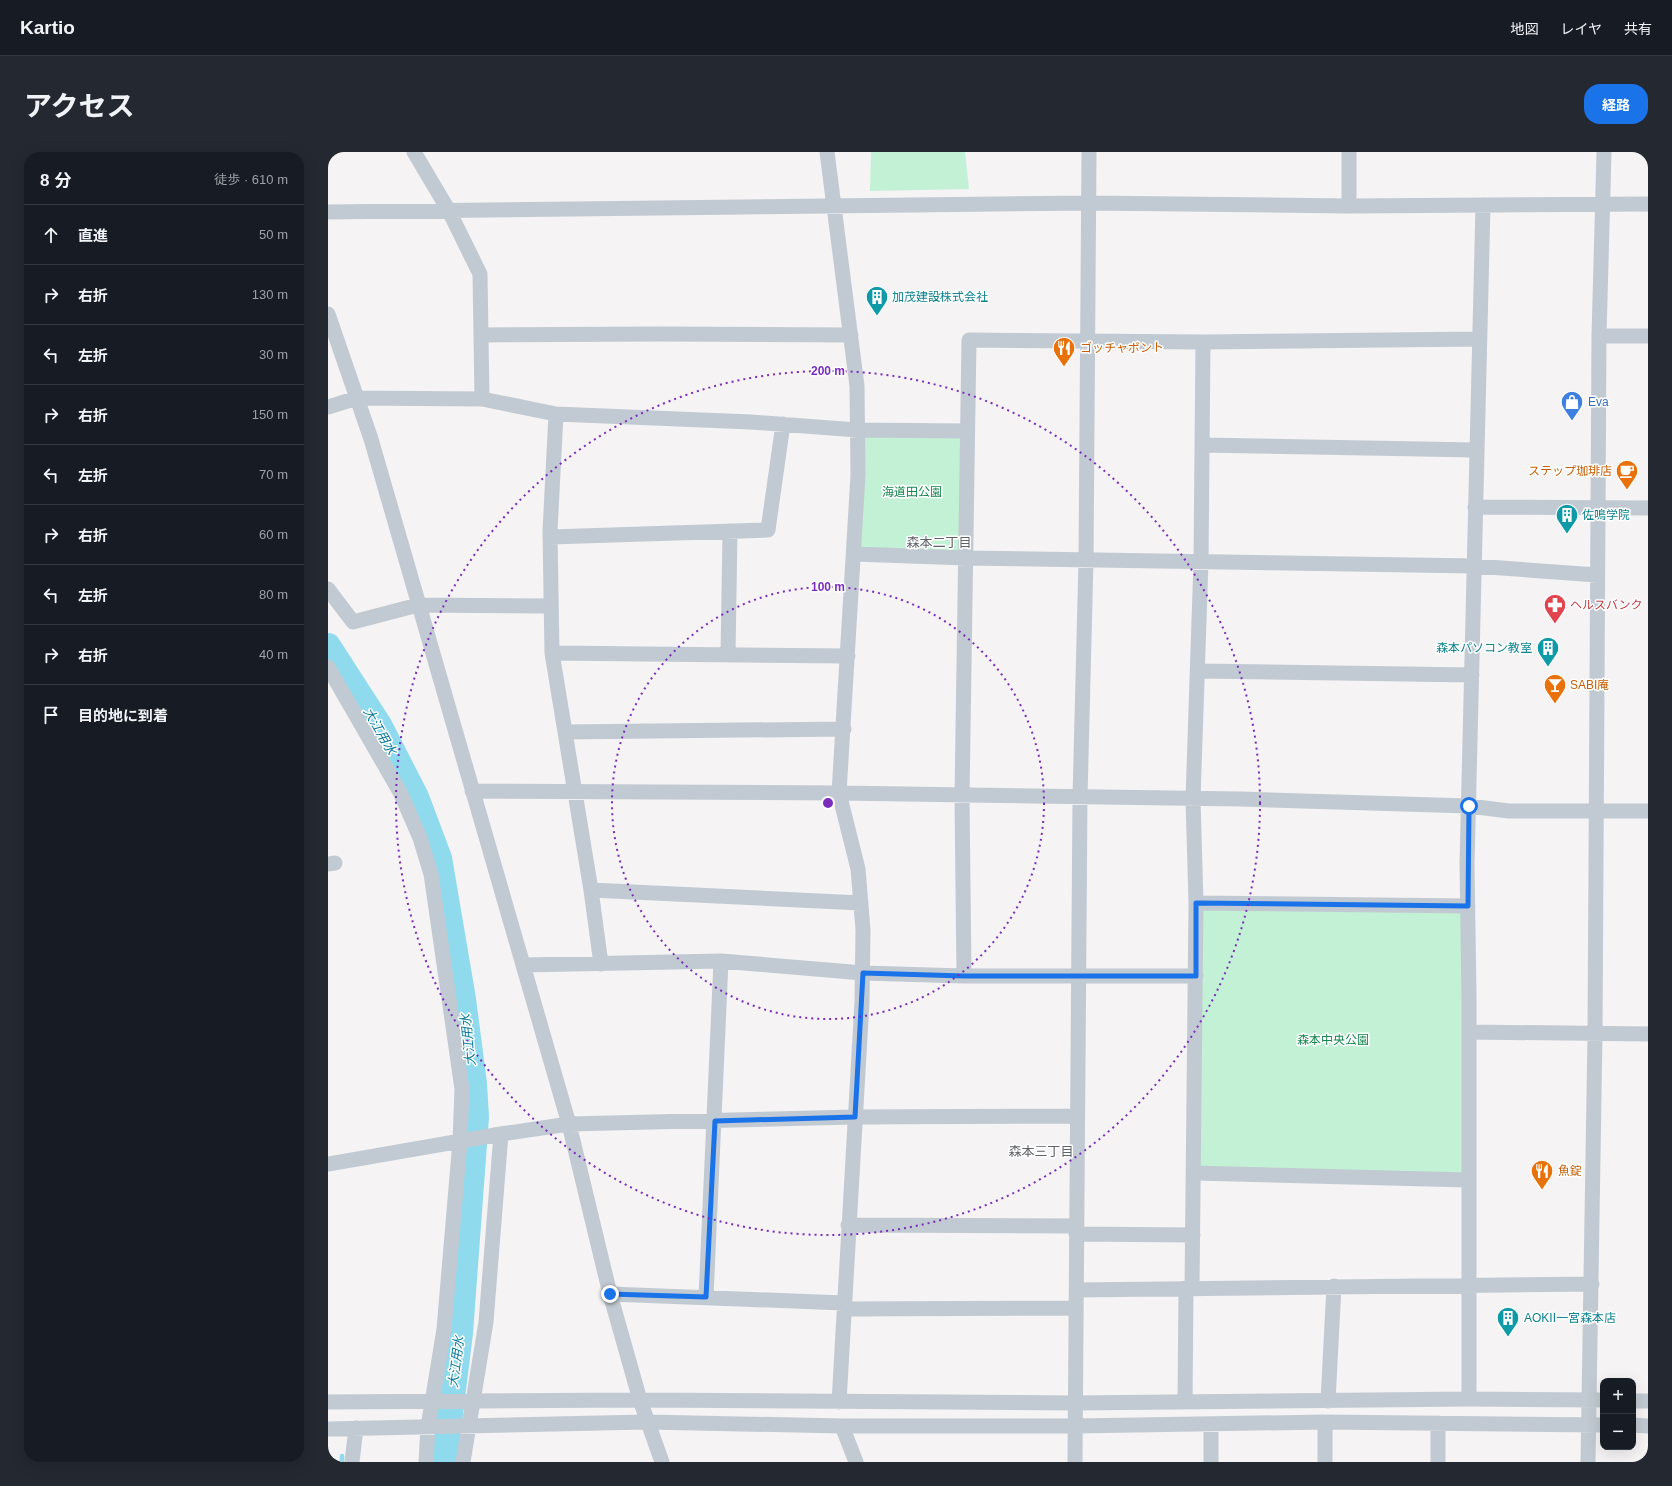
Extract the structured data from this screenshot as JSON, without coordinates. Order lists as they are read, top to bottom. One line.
{"districts":["森本二丁目","森本三丁目"],"water":["大江用水"],"parks":["海道田公園","森本中央公園"],"places":{"building":["加茂建設株式会社","佐鳴学院","森本パソコン教室","AOKII一宮森本店"],"restaurant":["ゴッチャポント","魚錠"],"shop":["Eva"],"cafe":["ステップ珈琲店"],"pharmacy":["ヘルスバンク"],"bar":["SABI庵"]},"page":{"header":"Kartio","nav":["地図","レイヤ","共有"],"title":"アクセス","buttons":"経路","heading":["8 分","徒歩 · 610 m"],"list":[["直進","50 m"],["右折","130 m"],["左折","30 m"],["右折","150 m"],["左折","70 m"],["右折","60 m"],["左折","80 m"],["右折","40 m"],"目的地に到着"],"map_buttons":["+","−"]},"rings":["200 m","100 m"]}
